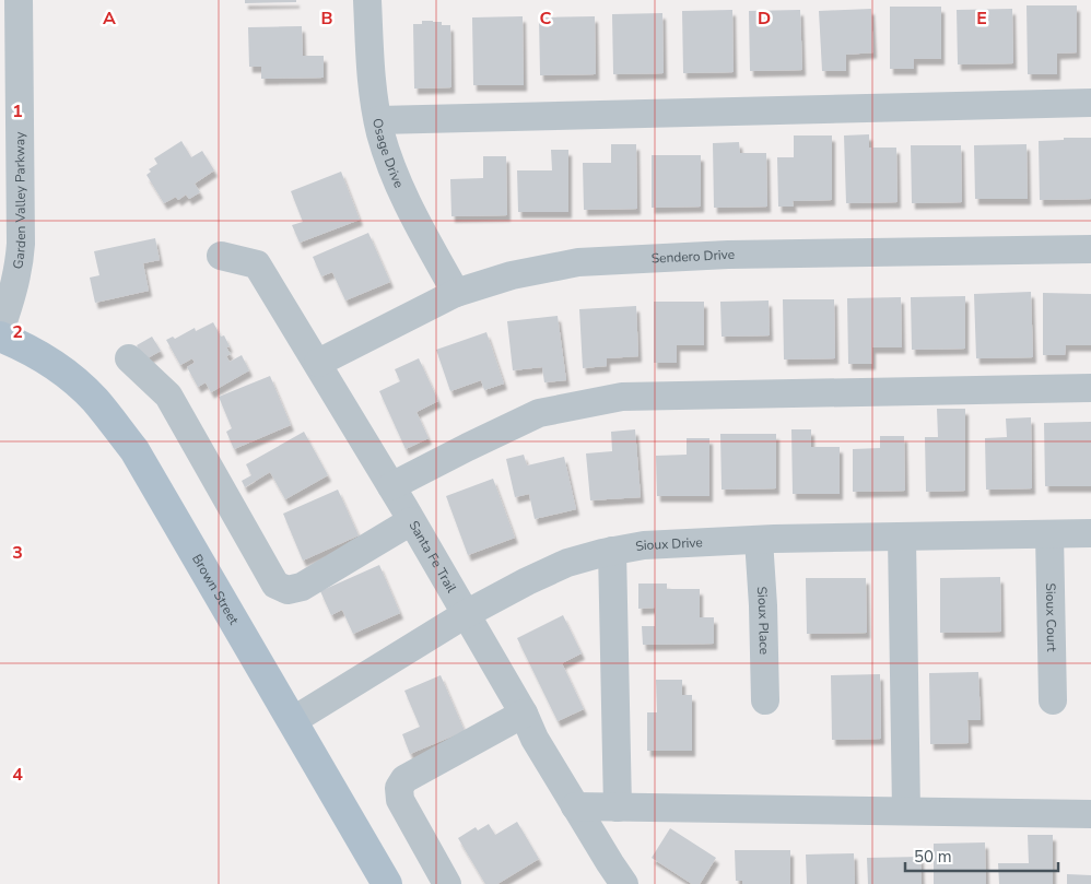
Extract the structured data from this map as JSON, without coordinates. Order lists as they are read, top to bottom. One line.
{"streets":{"main road":["Brown Street"],"street":["Osage Drive","Garden Valley Parkway","Sendero Drive","Sioux Drive","Santa Fe Trail","Sioux Court","Sioux Place"]},"crossings":[["Osage Drive","Sendero Drive"],["Sendero Drive","Santa Fe Trail"],["Sioux Drive","Santa Fe Trail"],["Sioux Drive","Brown Street"],["Sioux Drive","Sioux Court"],["Sioux Drive","Sioux Place"]],"scale_bar":"50 m","grid":{"columns":["A","B","C","D","E"],"rows":["1","2","3","4"]}}
